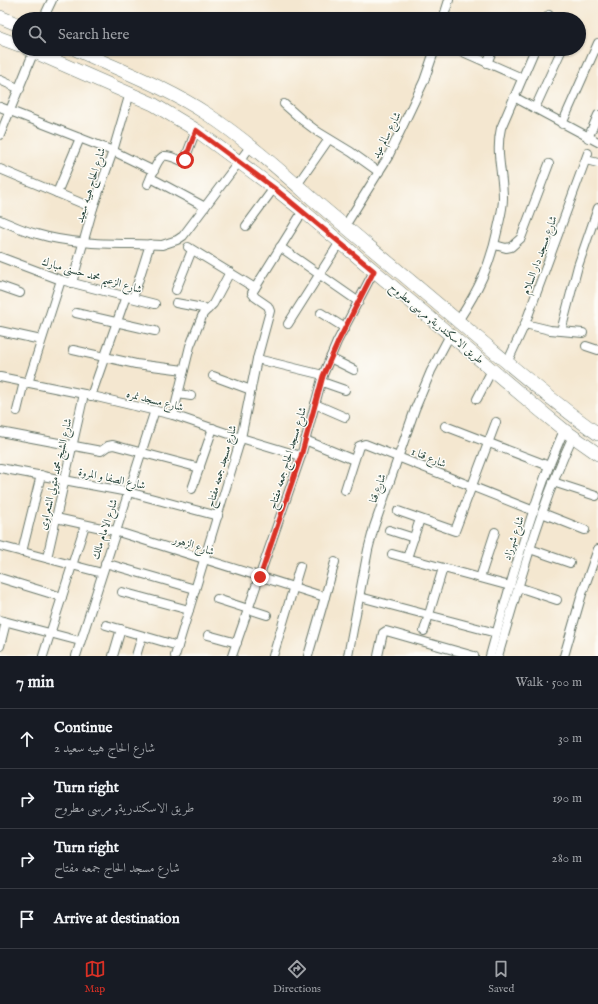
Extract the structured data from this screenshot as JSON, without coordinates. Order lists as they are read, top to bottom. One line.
{"streets":{"main road":["طريق الاسكندرية, مرسى مطروح"],"street":["شارع سالم عيد","شارع الحاج هيبه سعيد","شارع مسجد دار السلام","شارع الزعيم محمد حسنى مبارك","شارع مسجد نمره","شارع قنا 1","شارع مسجد الحاج جمعه مفتاح","شارع مسجد جمعه مفتاح","شارع الشيخ محمد متولي الشعراوى","شارع الصفا و المروة","شارع قنا","شارع الامام مالك","شارع شهرزاد","شارع الزهور"]},"crossings":[["شارع سالم عيد","طريق الاسكندرية, مرسى مطروح"],["شارع الحاج هيبه سعيد","شارع الزعيم محمد حسنى مبارك"],["شارع الحاج هيبه سعيد","طريق الاسكندرية, مرسى مطروح"],["شارع مسجد دار السلام","طريق الاسكندرية, مرسى مطروح"],["شارع الزعيم محمد حسنى مبارك","شارع الشيخ محمد متولي الشعراوى"],["طريق الاسكندرية, مرسى مطروح","شارع مسجد الحاج جمعه مفتاح"],["طريق الاسكندرية, مرسى مطروح","شارع قنا"],["طريق الاسكندرية, مرسى مطروح","شارع شهرزاد"],["شارع مسجد نمره","شارع مسجد الحاج جمعه مفتاح"],["شارع مسجد نمره","شارع مسجد جمعه مفتاح"],["شارع مسجد نمره","شارع الشيخ محمد متولي الشعراوى"],["شارع مسجد نمره","شارع الامام مالك"],["شارع قنا 1","شارع قنا"],["شارع قنا 1","شارع شهرزاد"],["شارع مسجد الحاج جمعه مفتاح","شارع الزهور"],["شارع مسجد جمعه مفتاح","شارع الصفا و المروة"],["شارع مسجد جمعه مفتاح","شارع الزهور"],["شارع الشيخ محمد متولي الشعراوى","شارع الصفا و المروة"],["شارع الشيخ محمد متولي الشعراوى","شارع الزهور"],["شارع الصفا و المروة","شارع الامام مالك"],["شارع الامام مالك","شارع الزهور"]],"page":{"search":"Search here","heading":["7 min","Walk · 500 m"],"list":[["Continue","شارع الحاج هيبه سعيد 2","30 m"],["Turn right","طريق الاسكندرية, مرسى مطروح","190 m"],["Turn right","شارع مسجد الحاج جمعه مفتاح","280 m"],"Arrive at destination"],"nav":["Map","Directions","Saved"]}}
